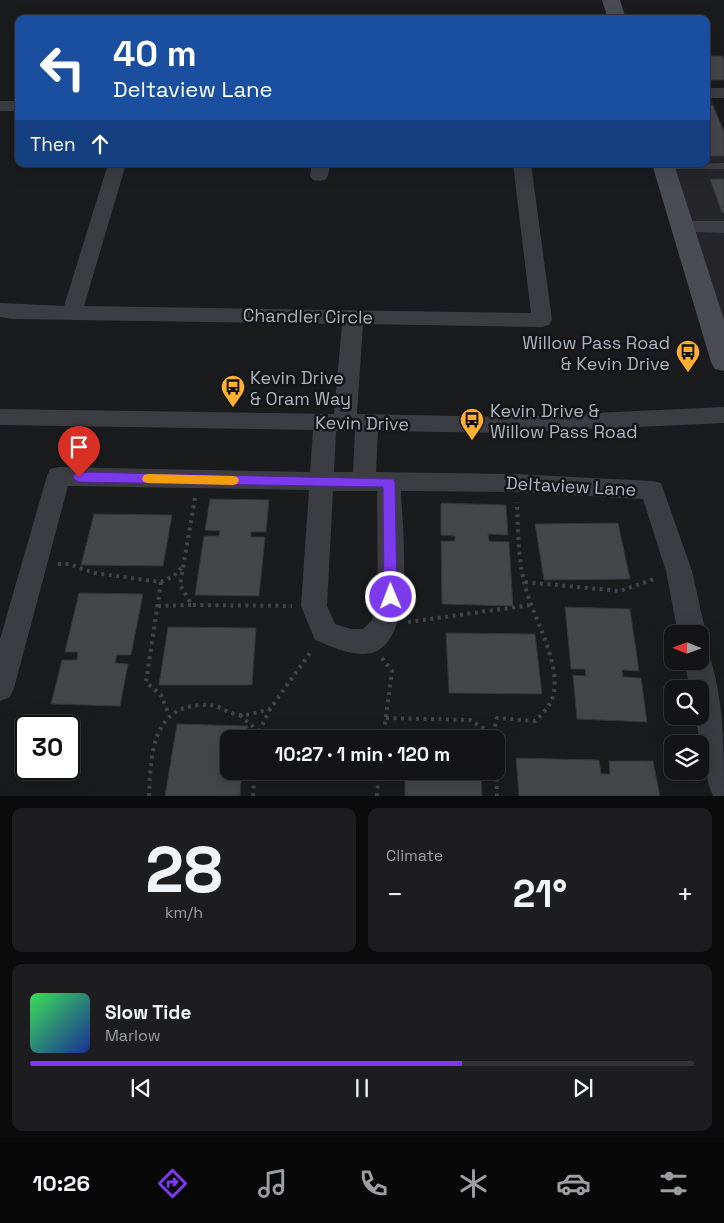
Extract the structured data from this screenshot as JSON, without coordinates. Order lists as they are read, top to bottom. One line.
{"streets":{"street":["Chandler Circle","Kevin Drive","Deltaview Lane"]},"places":{"bus stop":["Willow Pass Road & Kevin Drive","Kevin Drive & Oram Way","Kevin Drive & Willow Pass Road"]},"north":"left","page":{"turn":["40 m","Deltaview Lane"],"then":"Then","limit":"30","trip":"10:27 · 1 min · 120 m","tile":[["28","km/h"],"Climate"],"heat":["−","21°","+"],"song":["Slow Tide","Marlow"],"tabs":"10:26"}}
